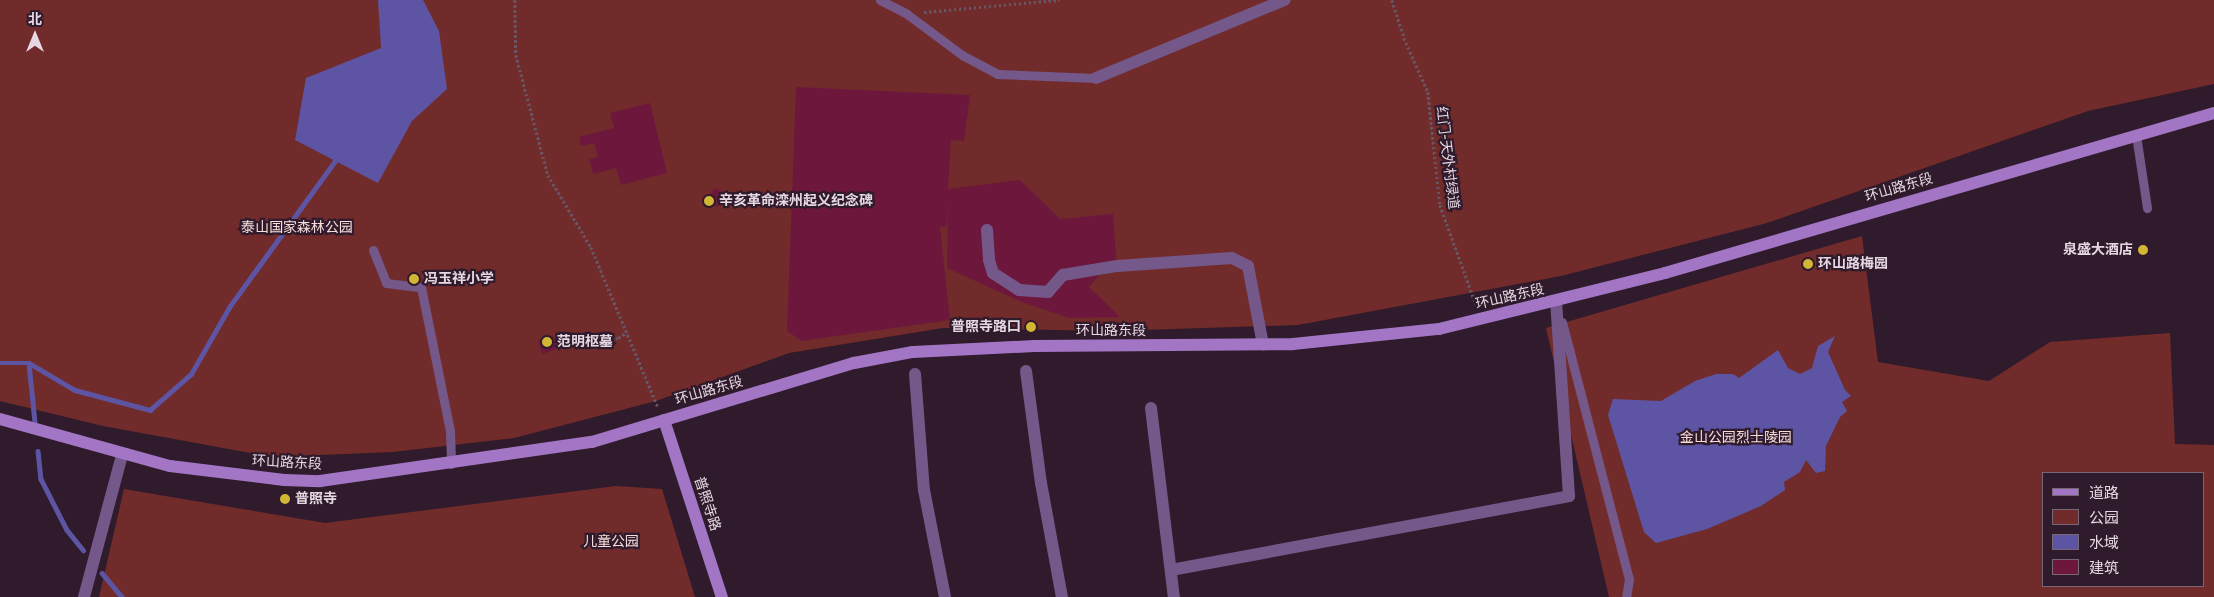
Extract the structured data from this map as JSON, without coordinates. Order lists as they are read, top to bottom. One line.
{"streets":{"main road":["环山路东段","普照寺路"],"path":["红门-天外村绿道"]},"crossings":[["红门-天外村绿道","环山路东段"],["环山路东段","普照寺路"]],"parks":["泰山国家森林公园","金山公园烈士陵园","儿童公园"],"places":["辛亥革命滦州起义纪念碑","泉盛大酒店","环山路梅园","冯玉祥小学","普照寺路口","范明枢墓","普照寺"],"legend":["道路","公园","水域","建筑"],"north":"top"}
